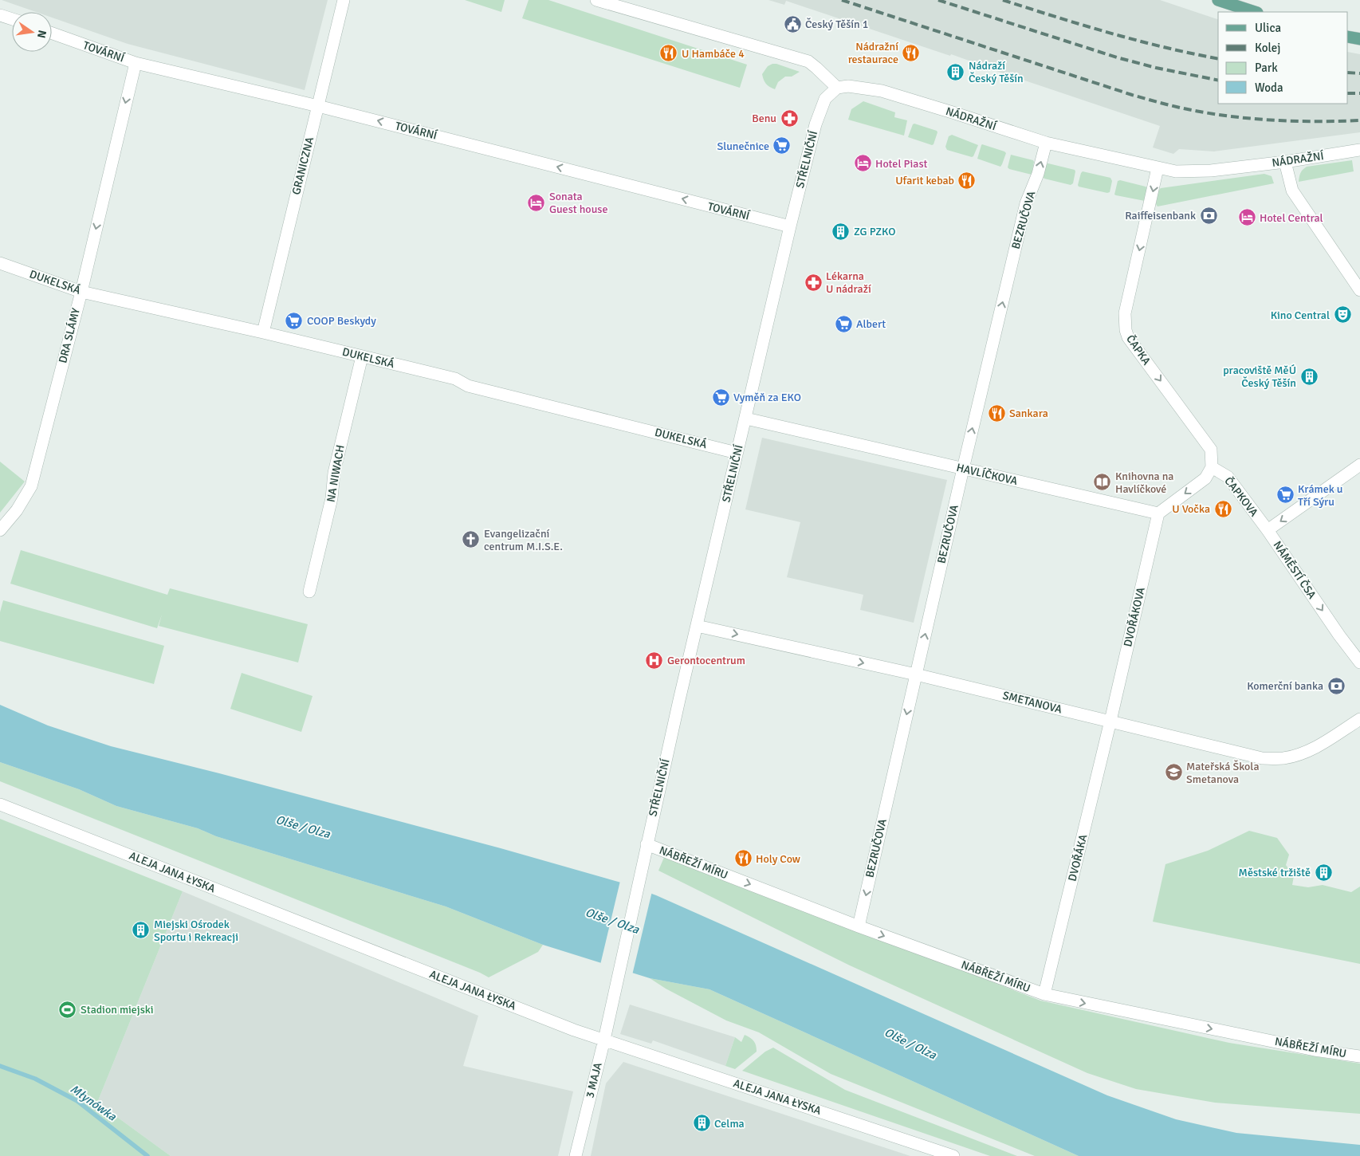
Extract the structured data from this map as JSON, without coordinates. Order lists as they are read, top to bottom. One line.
{"streets":{"street":["TOVÁRNÍ","NÁDRAŽNÍ","STŘELNIČNÍ","GRANICZNA","BEZRUČOVA","DUKELSKÁ","DRA SLÁMY","ČAPKA","NA NIWACH","HAVLÍČKOVA","ČAPKOVA","NÁMĚSTÍ ČSA","DVOŘÁKOVA","SMETANOVA","DVOŘÁKA","NÁBŘEŽÍ MÍRU","ALEJA JANA ŁYSKA","3 MAJA"]},"crossings":[["TOVÁRNÍ","STŘELNIČNÍ"],["TOVÁRNÍ","GRANICZNA"],["TOVÁRNÍ","DRA SLÁMY"],["NÁDRAŽNÍ","STŘELNIČNÍ"],["NÁDRAŽNÍ","BEZRUČOVA"],["NÁDRAŽNÍ","ČAPKA"],["STŘELNIČNÍ","DUKELSKÁ"],["STŘELNIČNÍ","HAVLÍČKOVA"],["STŘELNIČNÍ","SMETANOVA"],["STŘELNIČNÍ","NÁBŘEŽÍ MÍRU"],["STŘELNIČNÍ","3 MAJA"],["GRANICZNA","DUKELSKÁ"],["BEZRUČOVA","HAVLÍČKOVA"],["BEZRUČOVA","SMETANOVA"],["BEZRUČOVA","NÁBŘEŽÍ MÍRU"],["DUKELSKÁ","DRA SLÁMY"],["DUKELSKÁ","NA NIWACH"],["ČAPKA","ČAPKOVA"],["HAVLÍČKOVA","DVOŘÁKOVA"],["ČAPKOVA","NÁMĚSTÍ ČSA"],["DVOŘÁKOVA","SMETANOVA"],["DVOŘÁKOVA","DVOŘÁKA"],["SMETANOVA","DVOŘÁKA"],["DVOŘÁKA","NÁBŘEŽÍ MÍRU"],["ALEJA JANA ŁYSKA","3 MAJA"]],"one_way":["TOVÁRNÍ","DRA SLÁMY","ČAPKA","NÁBŘEŽÍ MÍRU"],"water":["Olše / Olza","Młynówka"],"places":{"public building":["Český Těšín 1"],"restaurant":["Nádražní restaurace","U Hambáče 4","Ufarit kebab","Sankara","U Vočka","Holy Cow"],"building":["Nádraží Český Těšín","ZG PZKO","pracoviště MěÚ Český Těšín","Městské tržiště","Miejski Ośrodek Sportu i Rekreacji","Celma"],"pharmacy":["Benu","Lékarna U nádraží"],"supermarket":["Slunečnice","COOP Beskydy","Albert","Vyměň za EKO","Krámek u Tří Sýru"],"hotel":["Hotel Piast","Sonata Guest house","Hotel Central"],"bank":["Raiffeisenbank","Komerční banka"],"theatre":["Kino Central"],"library":["Knihovna na Havlíčkové"],"church":["Evangelizační centrum M.I.S.E."],"hospital":["Gerontocentrum"],"school or university":["Mateřská Škola Smetanova"],"sports":["Stadion miejski"]},"legend":["Ulica","Kolej","Park","Woda"],"north":"right"}
